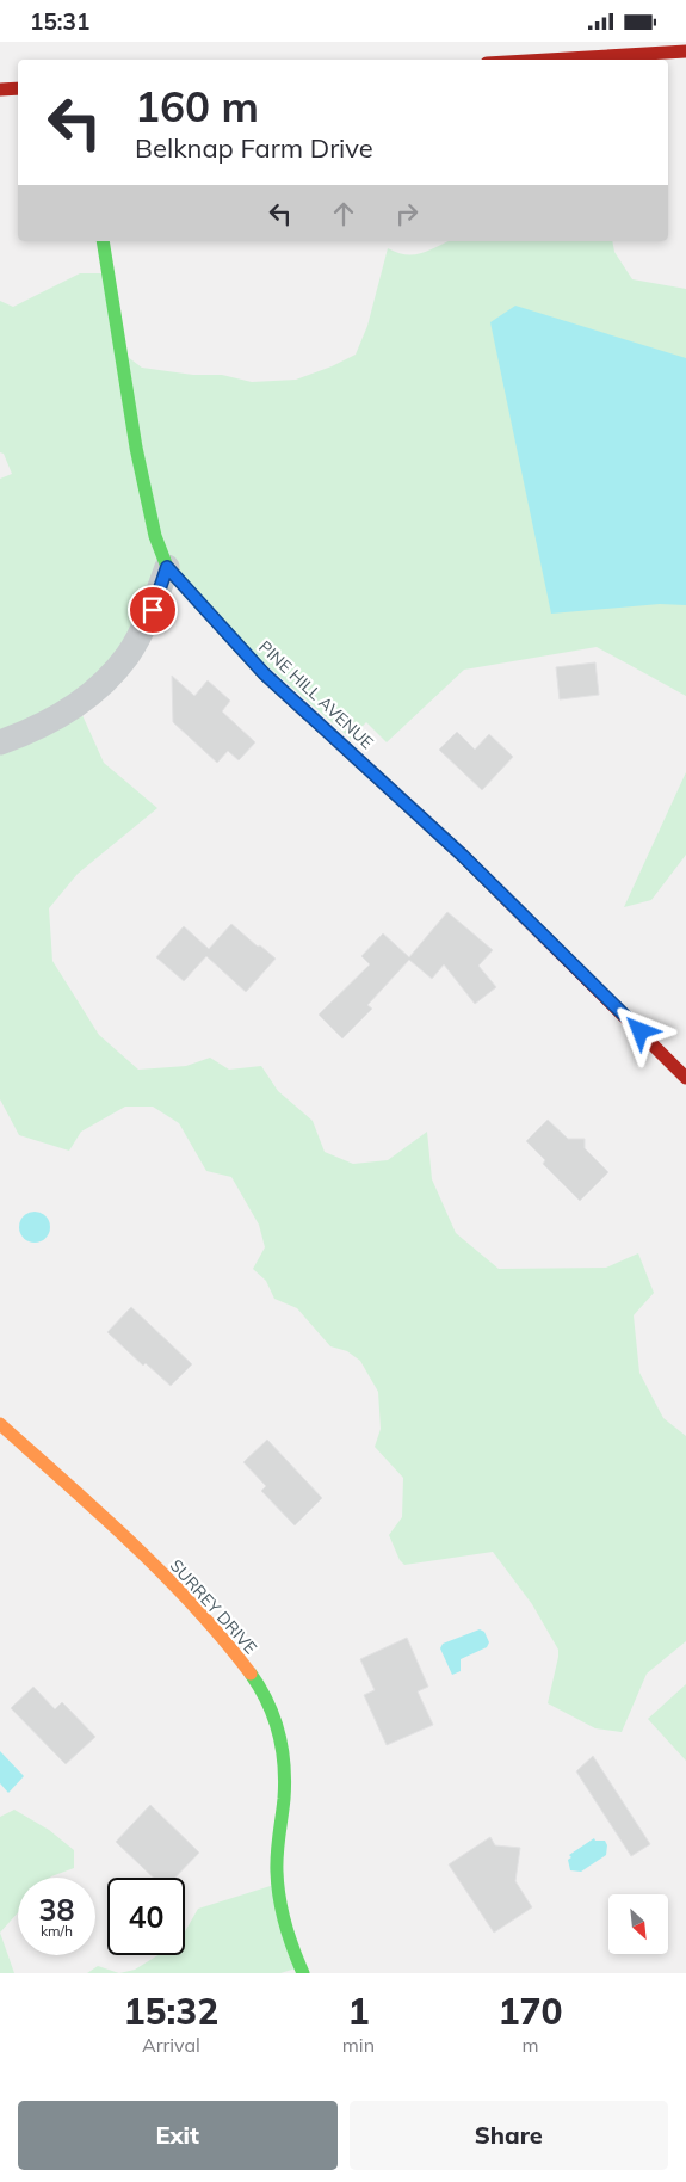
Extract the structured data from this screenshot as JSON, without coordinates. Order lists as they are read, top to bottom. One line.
{"streets":{"street":["PINE HILL AVENUE","SURREY DRIVE"]},"north":"bottom right","page":{"status":"15:31","turn":["160 m","Belknap Farm Drive"],"speed":"38 km/h","limit":"40","eta":["15:32","Arrival","1","min","170","m"],"buttons":["Exit","Share"]}}
